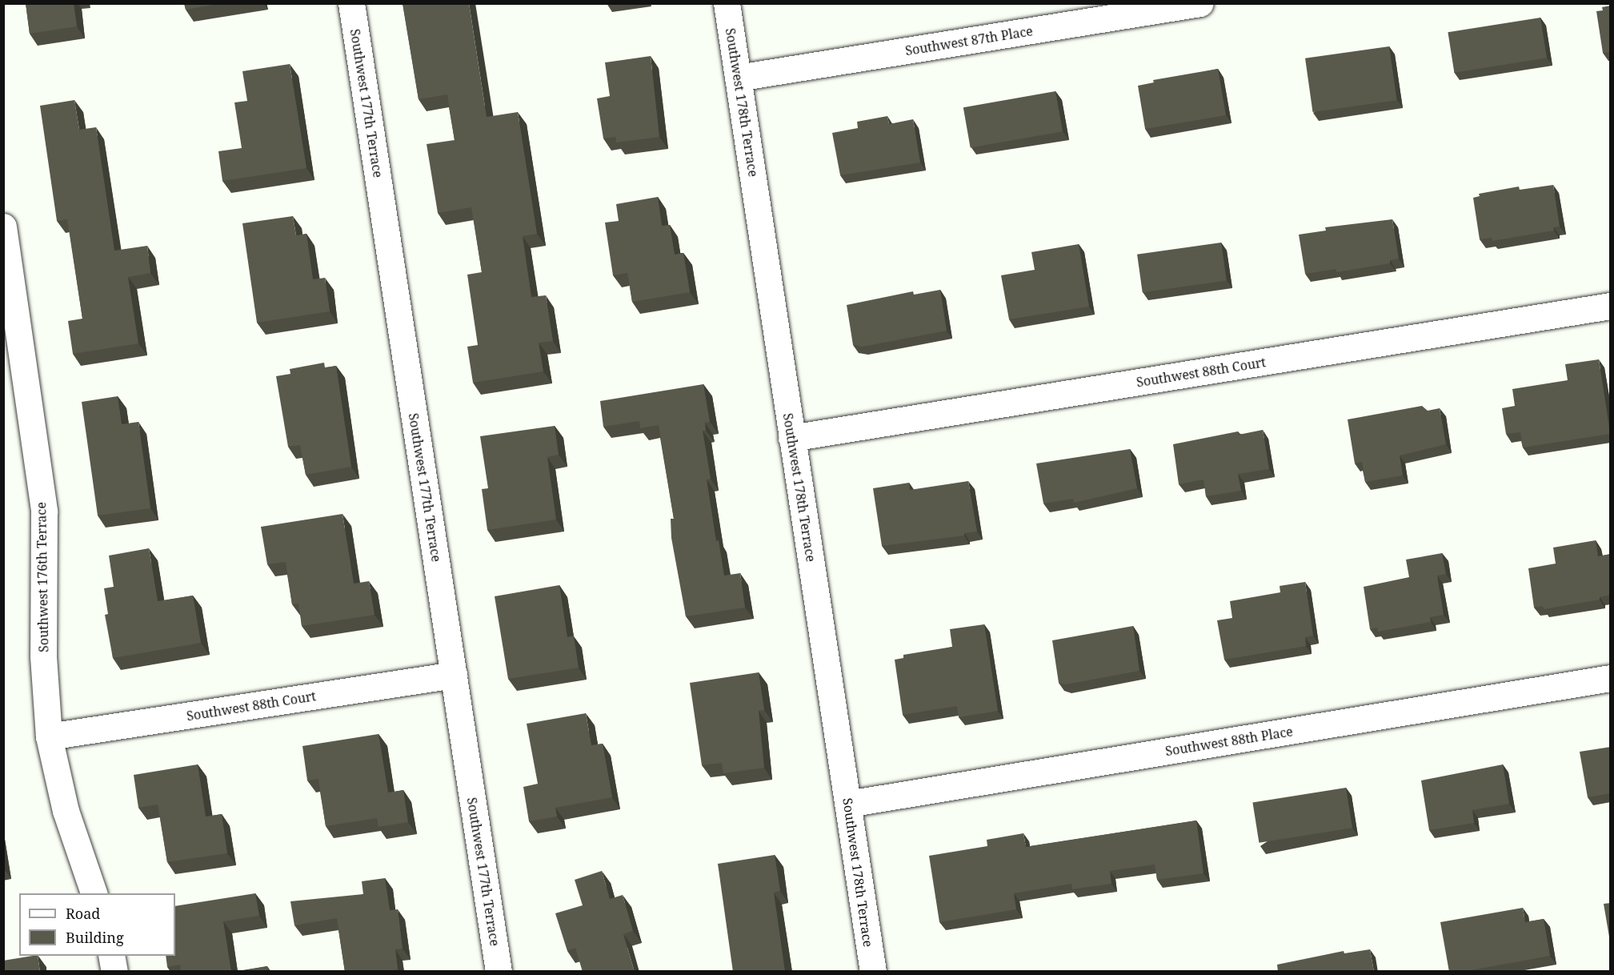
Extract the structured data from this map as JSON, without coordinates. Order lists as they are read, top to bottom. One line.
{"streets":{"street":["Southwest 87th Place","Southwest 178th Terrace","Southwest 177th Terrace","Southwest 88th Court","Southwest 176th Terrace","Southwest 88th Place"]},"crossings":[["Southwest 87th Place","Southwest 178th Terrace"],["Southwest 178th Terrace","Southwest 88th Court"],["Southwest 178th Terrace","Southwest 88th Place"],["Southwest 177th Terrace","Southwest 88th Court"],["Southwest 88th Court","Southwest 176th Terrace"]],"legend":["Road","Building"]}
